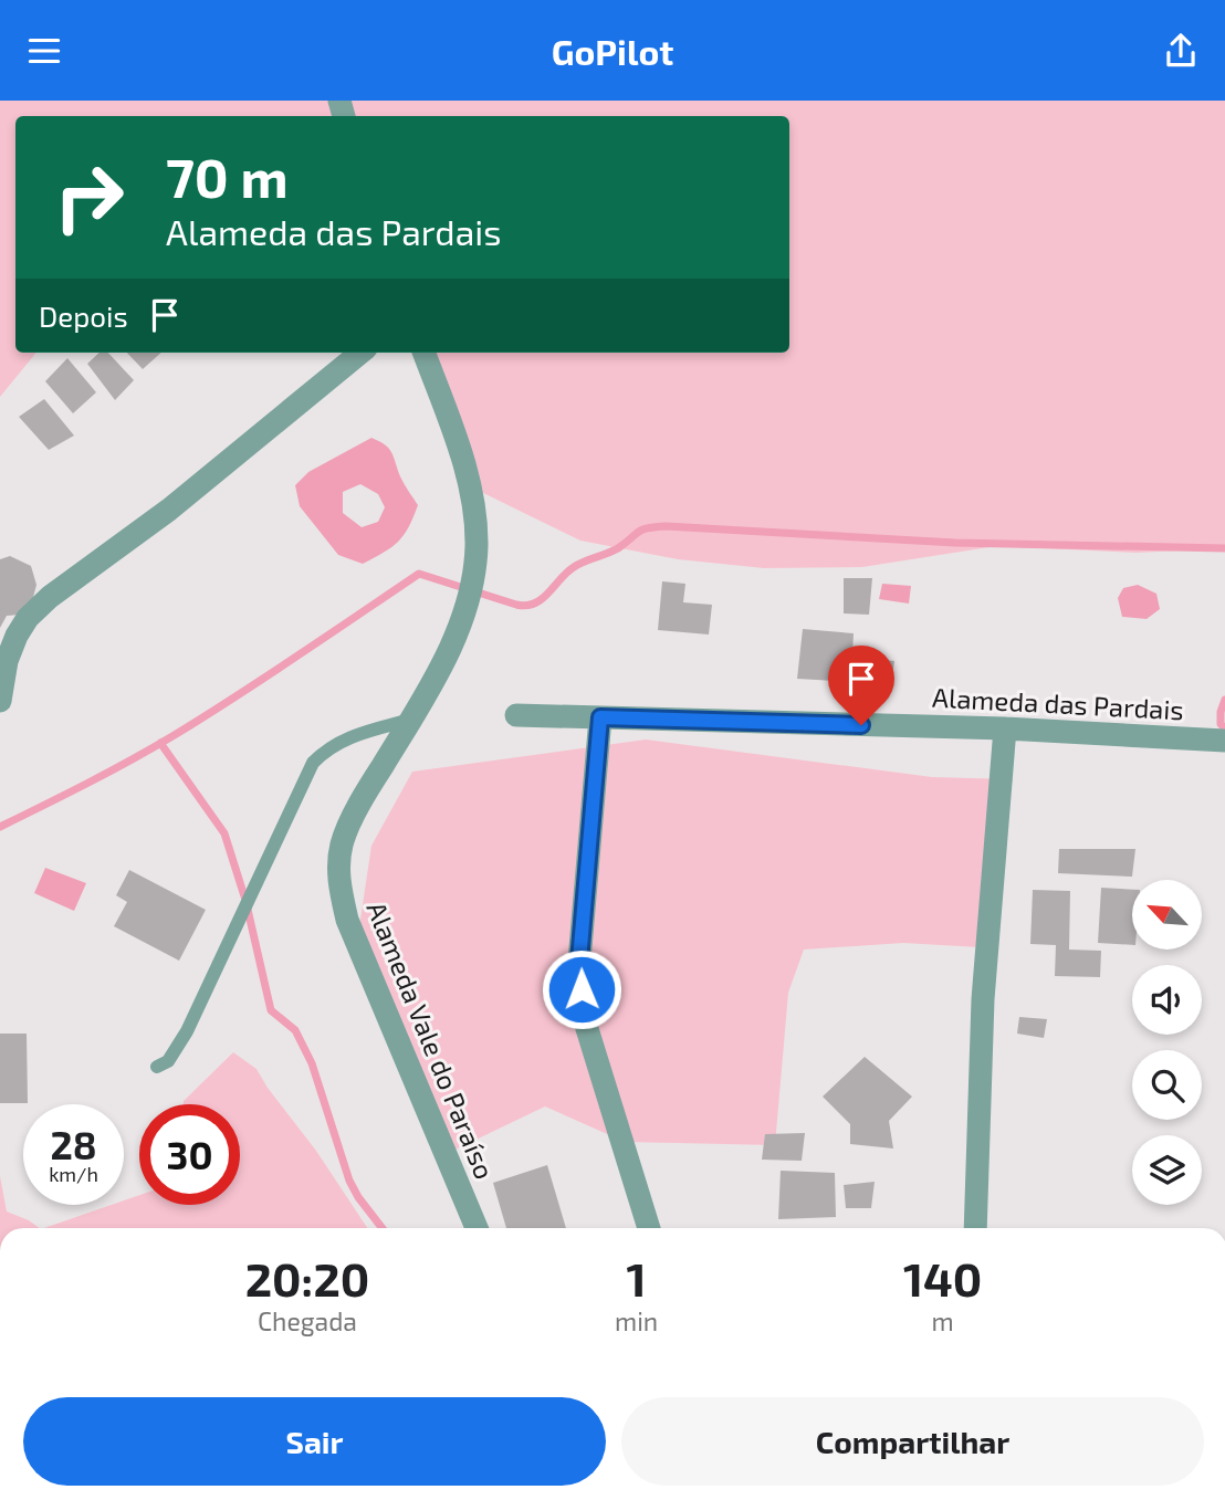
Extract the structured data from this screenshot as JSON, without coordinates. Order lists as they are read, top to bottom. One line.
{"streets":{"street":["Alameda das Pardais","Alameda Vale do Paraíso"]},"north":"top left","page":{"header":"GoPilot","turn":["70 m","Alameda das Pardais"],"then":"Depois","speed":"28 km/h","limit":"30","eta":["20:20","Chegada","1","min","140","m"],"buttons":["Sair","Compartilhar"]}}
